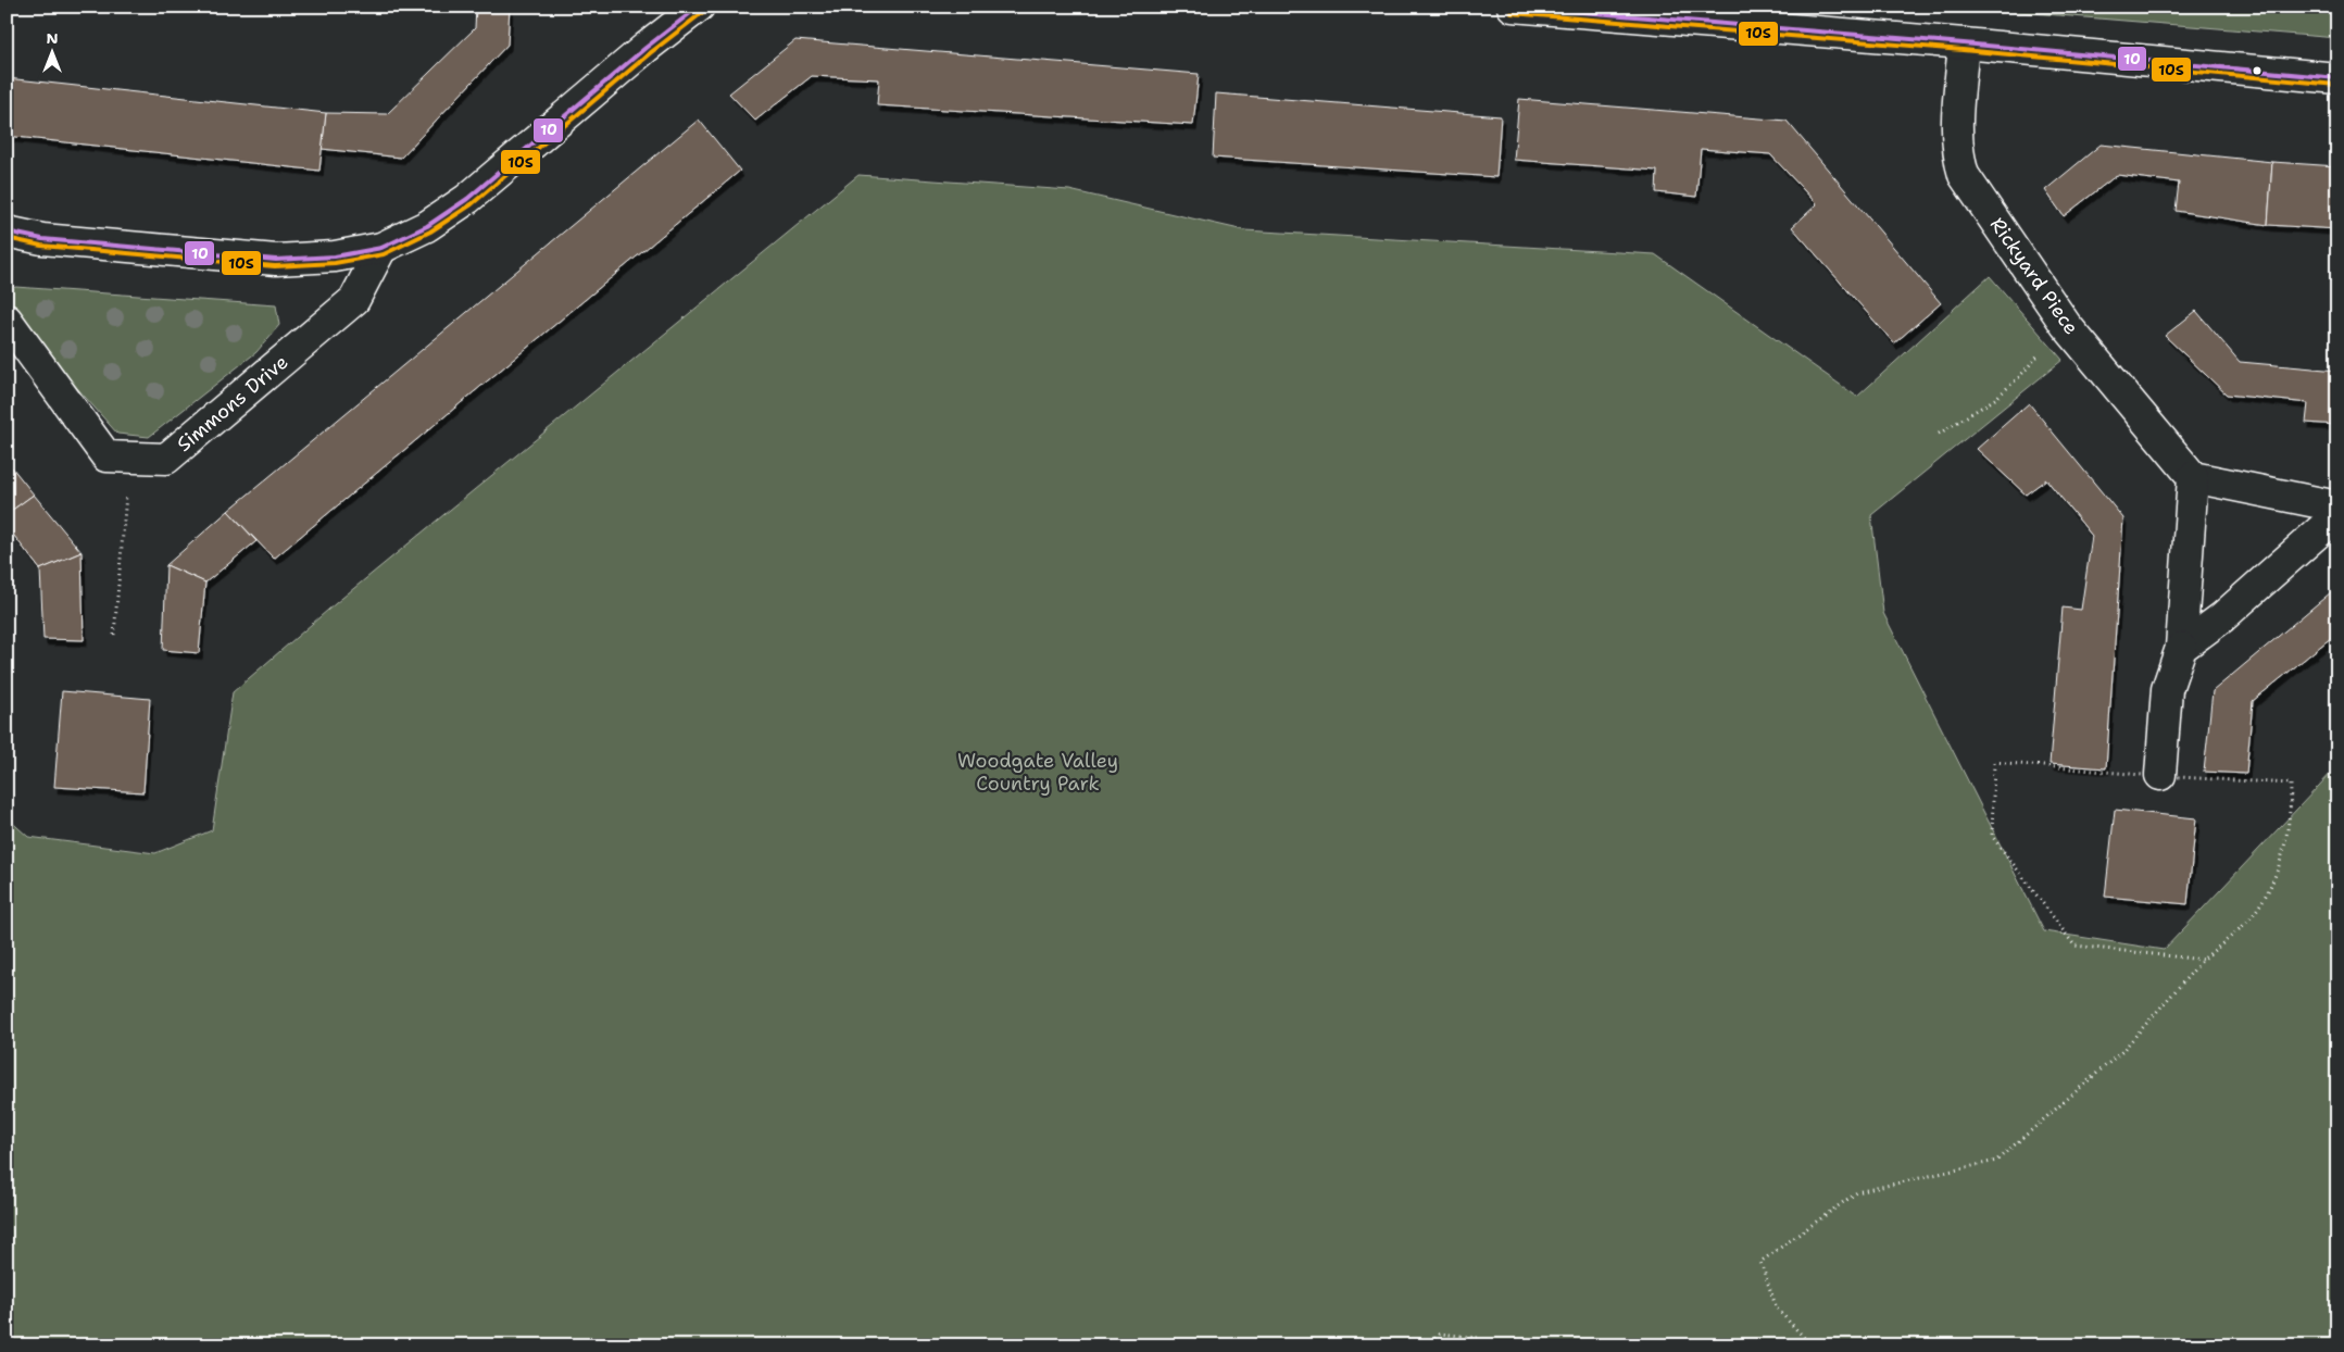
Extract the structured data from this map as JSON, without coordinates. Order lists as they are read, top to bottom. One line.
{"streets":{"street":["Rickyard Piece","Simmons Drive"]},"parks":["Woodgate Valley Country Park"],"lines":["transit line 10","transit line 10S"],"north":"top"}
